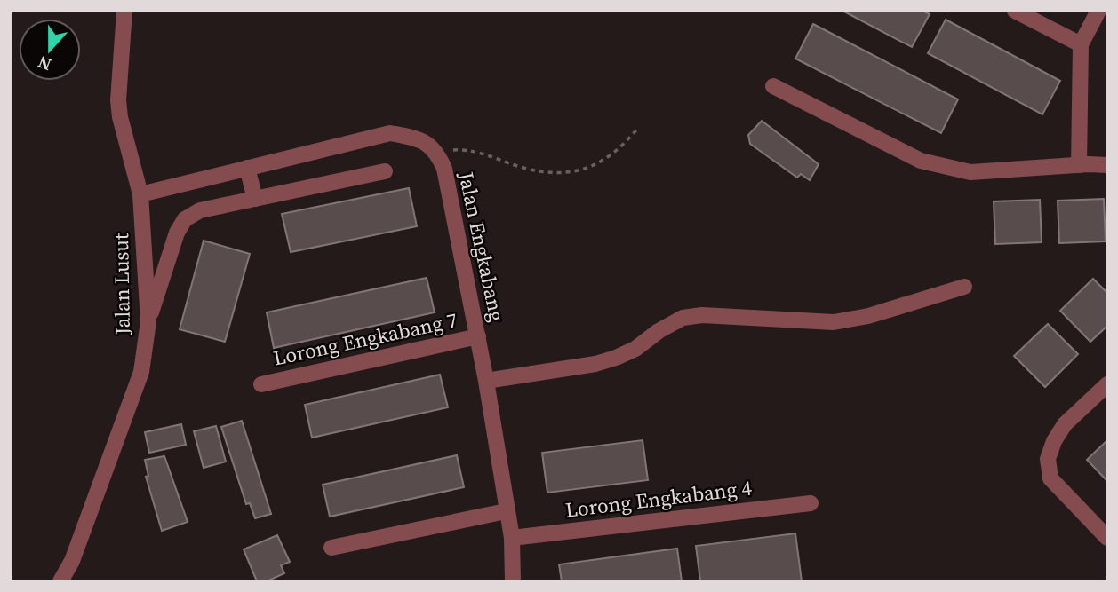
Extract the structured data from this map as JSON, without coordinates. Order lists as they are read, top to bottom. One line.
{"streets":{"street":["Jalan Engkabang","Jalan Lusut","Lorong Engkabang 7","Lorong Engkabang 4"]},"crossings":[["Jalan Engkabang","Jalan Lusut"],["Jalan Engkabang","Lorong Engkabang 7"],["Jalan Engkabang","Lorong Engkabang 4"]],"north":"bottom"}
